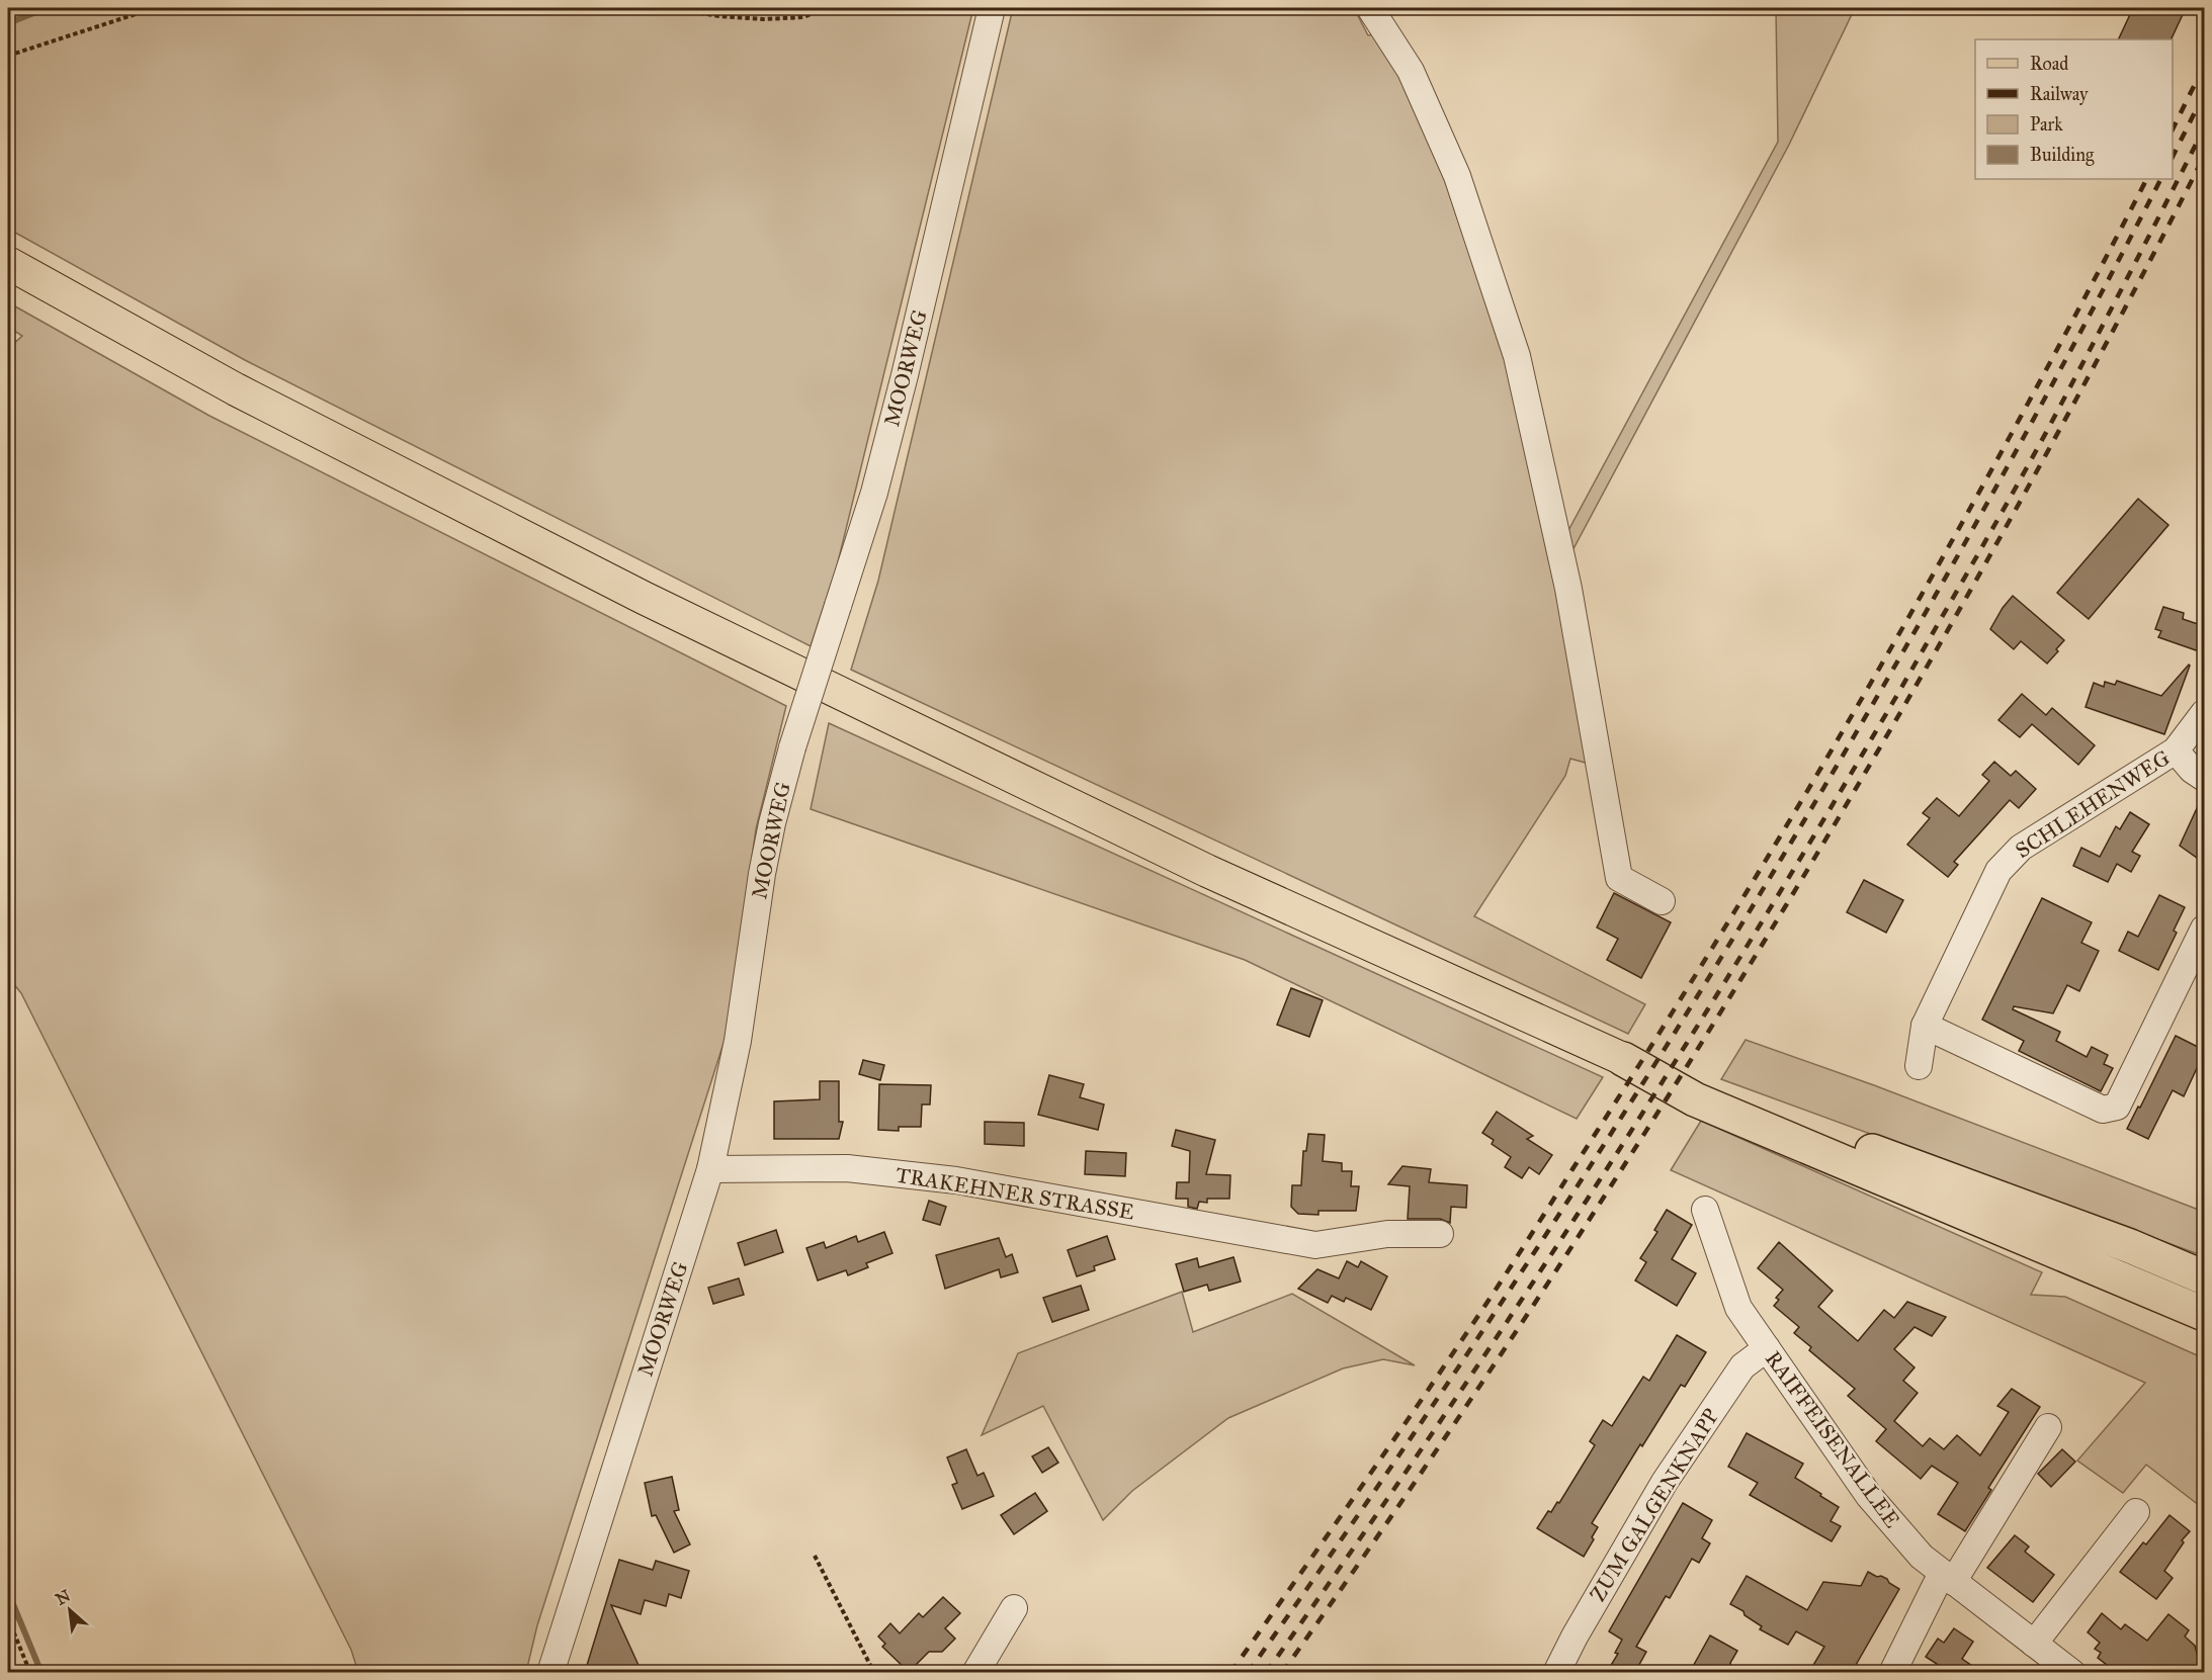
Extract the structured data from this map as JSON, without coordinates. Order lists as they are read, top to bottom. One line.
{"streets":{"street":["MOORWEG","SCHLEHENWEG","TRAKEHNER STRASSE","RAIFFEISENALLEE","ZUM GALGENKNAPP"]},"crossings":[["MOORWEG","TRAKEHNER STRASSE"],["RAIFFEISENALLEE","ZUM GALGENKNAPP"]],"legend":["Road","Railway","Park","Building"],"north":"top left"}
